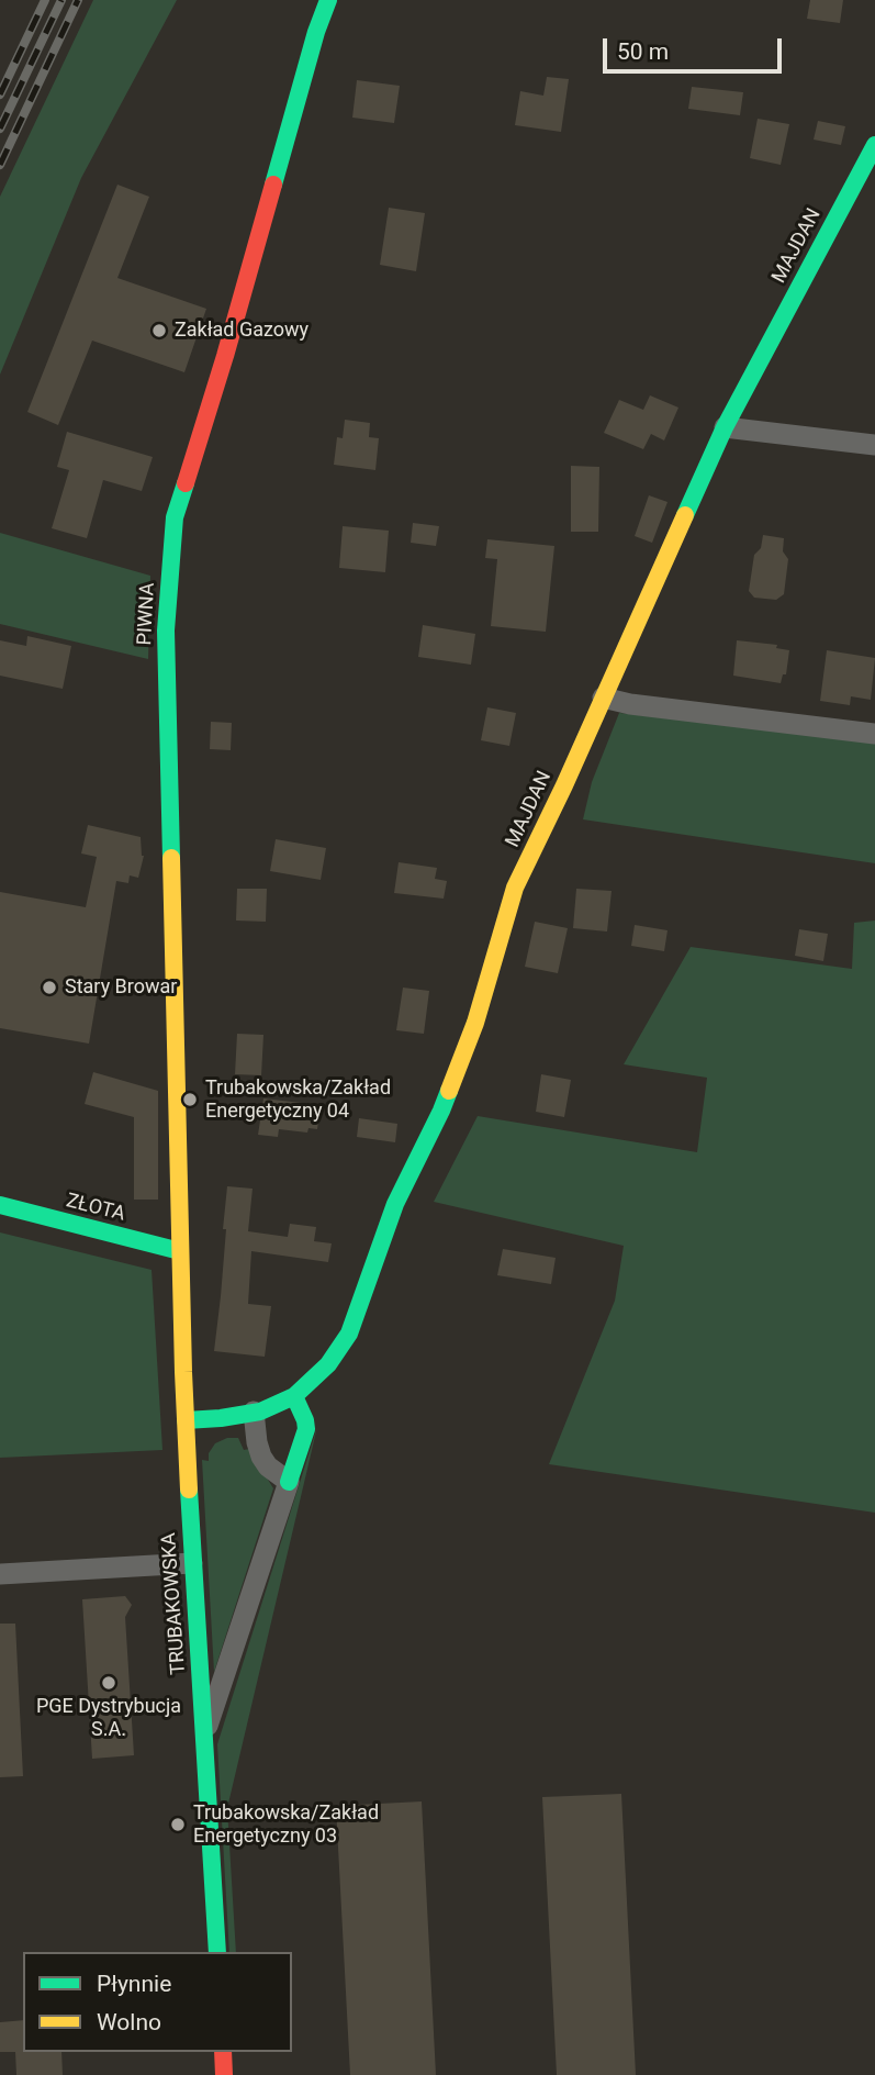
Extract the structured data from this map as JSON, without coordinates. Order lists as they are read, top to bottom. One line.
{"streets":{"street":["MAJDAN","PIWNA","ZŁOTA","TRUBAKOWSKA"]},"crossings":[["MAJDAN","TRUBAKOWSKA"],["PIWNA","ZŁOTA"],["PIWNA","TRUBAKOWSKA"],["ZŁOTA","TRUBAKOWSKA"]],"places":["Zakład Gazowy","Stary Browar","Trubakowska/Zakład Energetyczny 04","PGE Dystrybucja S.A.","Trubakowska/Zakład Energetyczny 03"],"legend":["Płynnie","Wolno"],"scale_bar":"50 m"}
